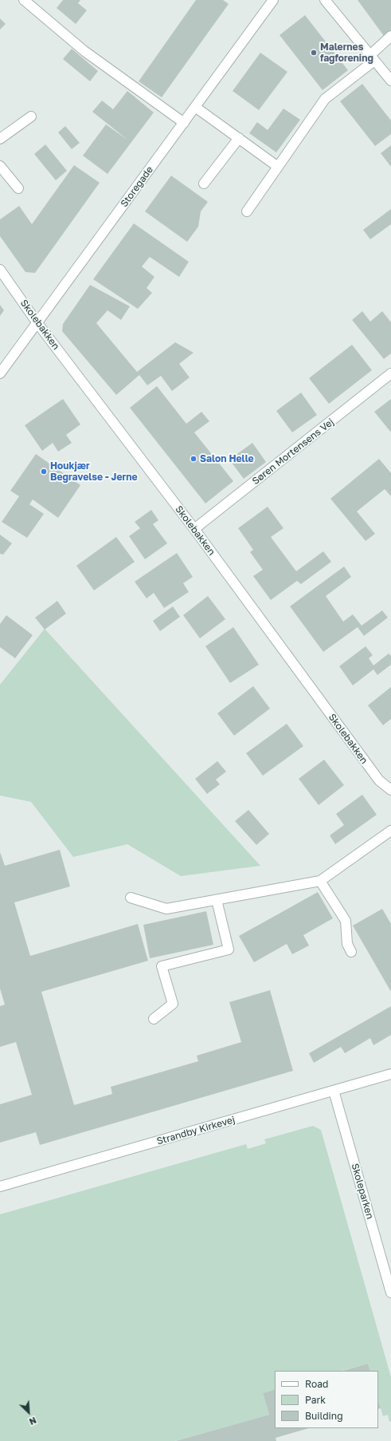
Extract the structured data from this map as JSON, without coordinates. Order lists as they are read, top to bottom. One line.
{"streets":{"street":["Storegade","Skolebakken","Søren Mortensens Vej","Strandby Kirkevej","Skoleparken"]},"crossings":[["Storegade","Skolebakken"],["Skolebakken","Søren Mortensens Vej"],["Strandby Kirkevej","Skoleparken"]],"places":["Malernes fagforening","Salon Helle","Houkjær Begravelse - Jerne"],"legend":["Road","Park","Building"],"north":"bottom right"}
